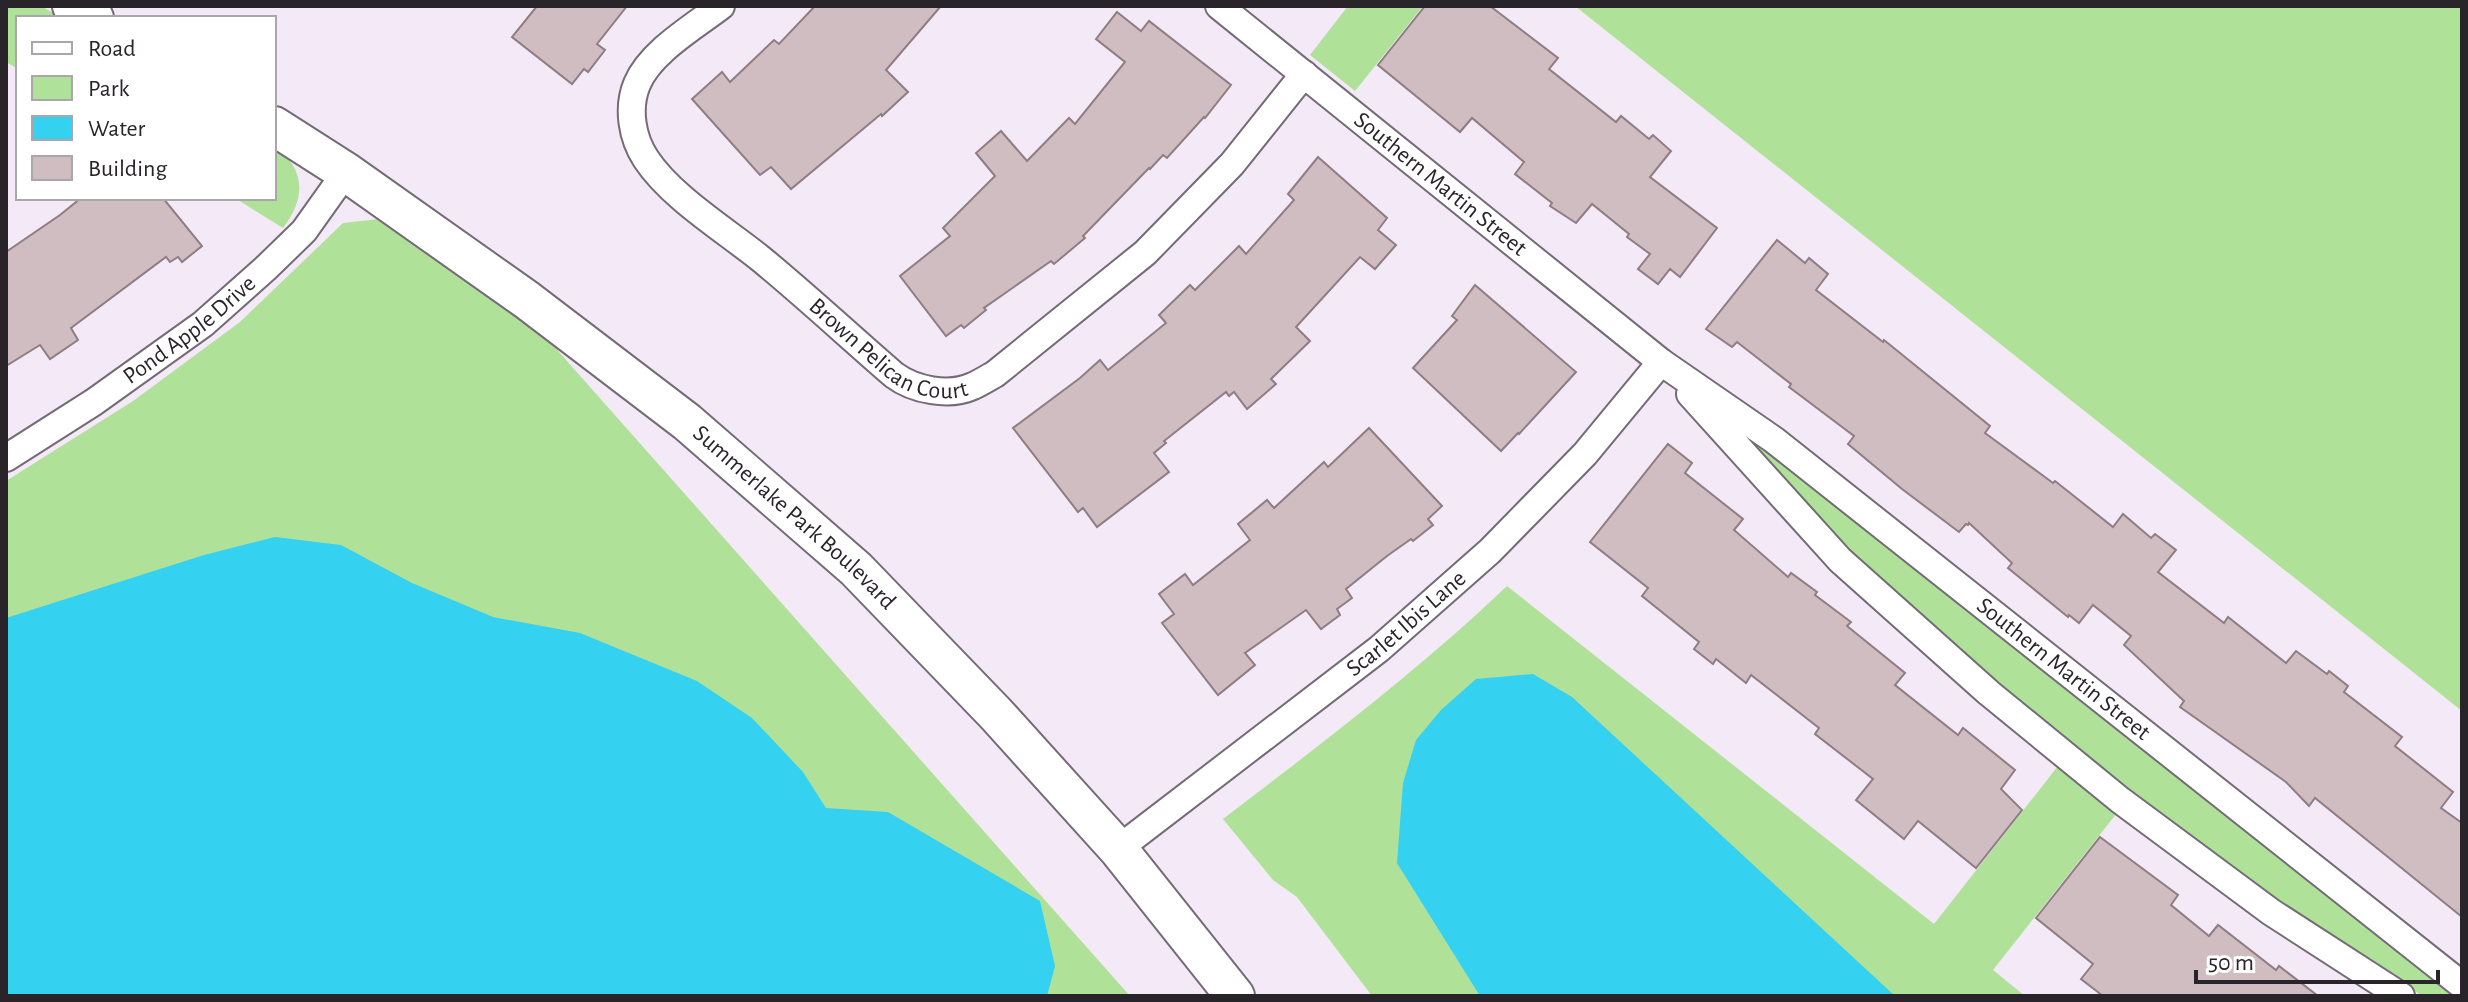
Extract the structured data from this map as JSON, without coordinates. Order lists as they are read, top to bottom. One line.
{"streets":{"main road":["Summerlake Park Boulevard"],"street":["Southern Martin Street","Pond Apple Drive","Brown Pelican Court","Scarlet Ibis Lane"]},"crossings":[["Southern Martin Street","Brown Pelican Court"],["Southern Martin Street","Scarlet Ibis Lane"],["Pond Apple Drive","Summerlake Park Boulevard"],["Summerlake Park Boulevard","Scarlet Ibis Lane"]],"legend":["Road","Park","Water","Building"],"scale_bar":"50 m"}
